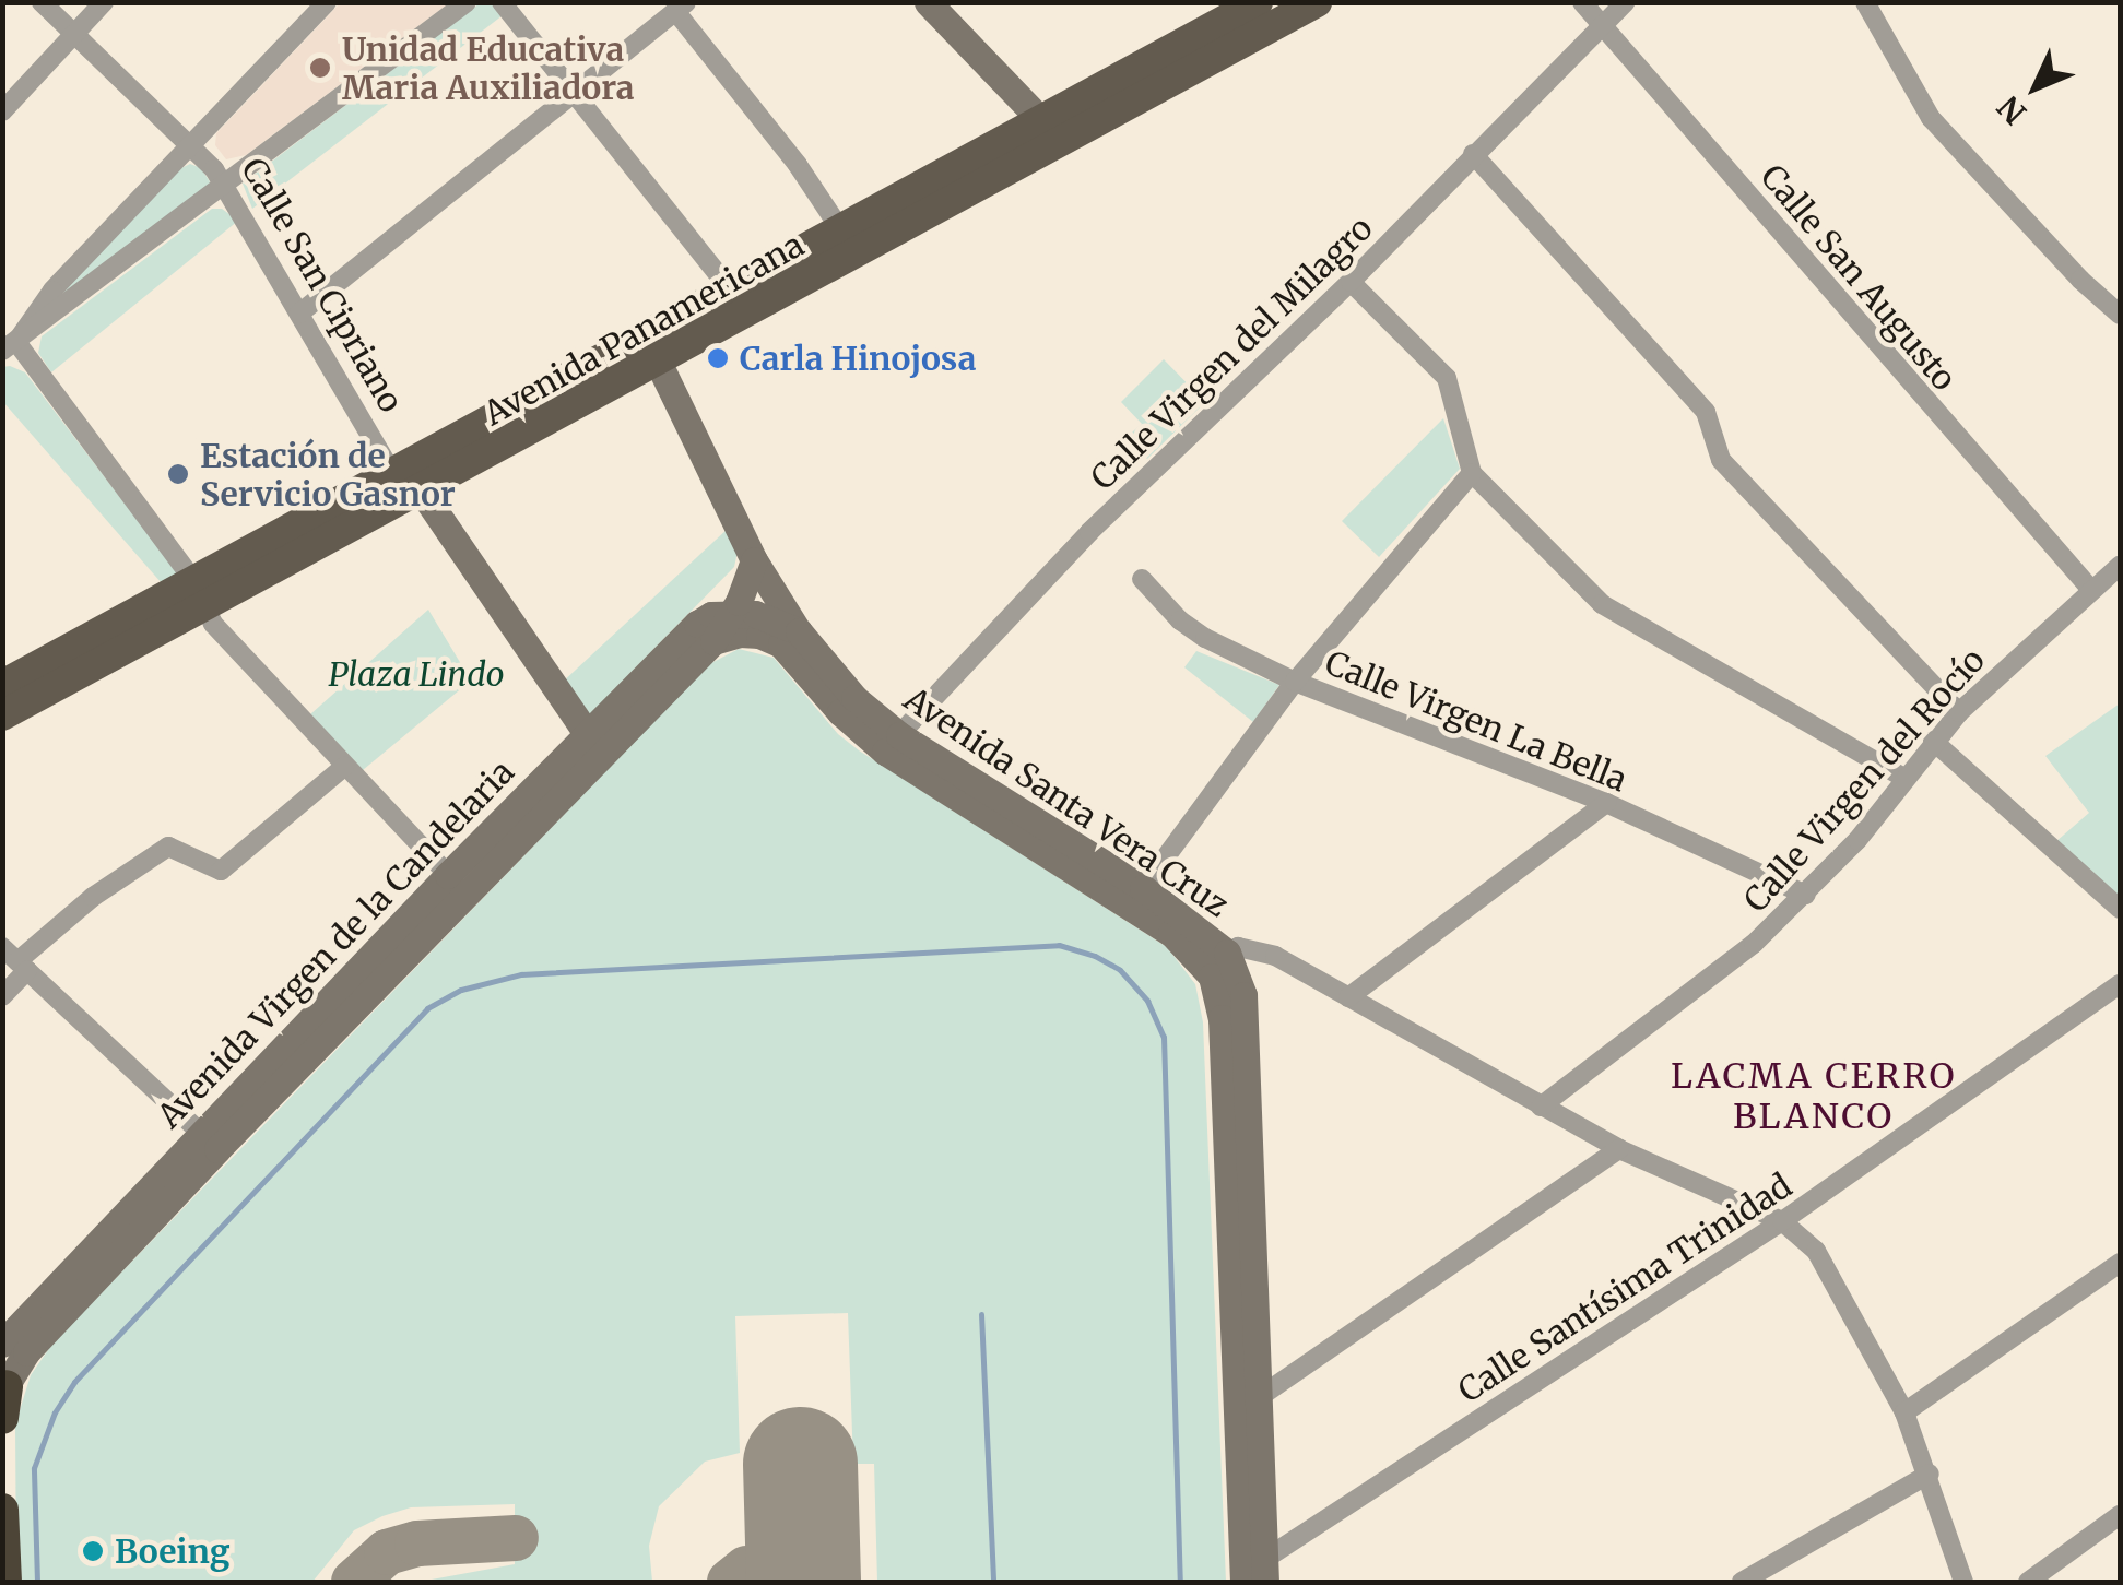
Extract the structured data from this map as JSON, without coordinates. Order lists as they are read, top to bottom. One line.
{"streets":{"main road":["Calle San Cipriano","Avenida Panamericana","Avenida Santa Vera Cruz","Avenida Virgen de la Candelaria"],"street":["Calle San Augusto","Calle Virgen del Milagro","Calle Virgen La Bella","Calle Virgen del Rocío","Calle Santísima Trinidad"]},"crossings":[["Calle San Augusto","Calle Virgen del Milagro"],["Calle San Augusto","Calle Virgen del Rocío"],["Calle San Cipriano","Avenida Panamericana"],["Calle San Cipriano","Avenida Virgen de la Candelaria"],["Avenida Panamericana","Avenida Santa Vera Cruz"],["Calle Virgen del Milagro","Avenida Santa Vera Cruz"],["Calle Virgen La Bella","Calle Virgen del Rocío"],["Avenida Santa Vera Cruz","Avenida Virgen de la Candelaria"],["Avenida Santa Vera Cruz","Calle Santísima Trinidad"]],"districts":["LACMA CERRO BLANCO"],"parks":["Plaza Lindo"],"places":["Unidad Educativa Maria Auxiliadora","Carla Hinojosa","Estación de Servicio Gasnor","Boeing"],"north":"bottom left"}
